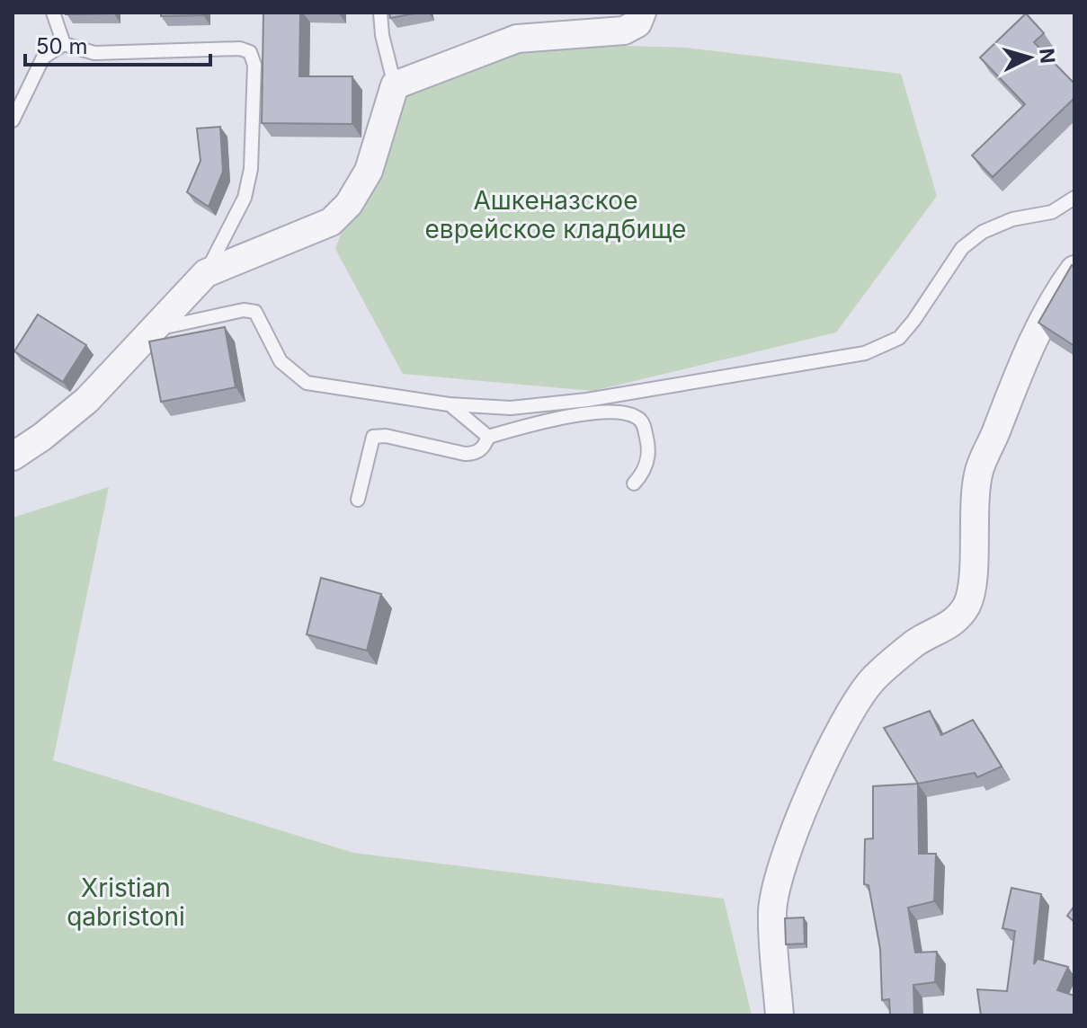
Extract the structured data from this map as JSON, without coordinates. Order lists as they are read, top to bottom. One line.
{"parks":["Ашкеназское еврейское кладбище","Xristian qabristoni"],"scale_bar":"50 m","north":"right"}
